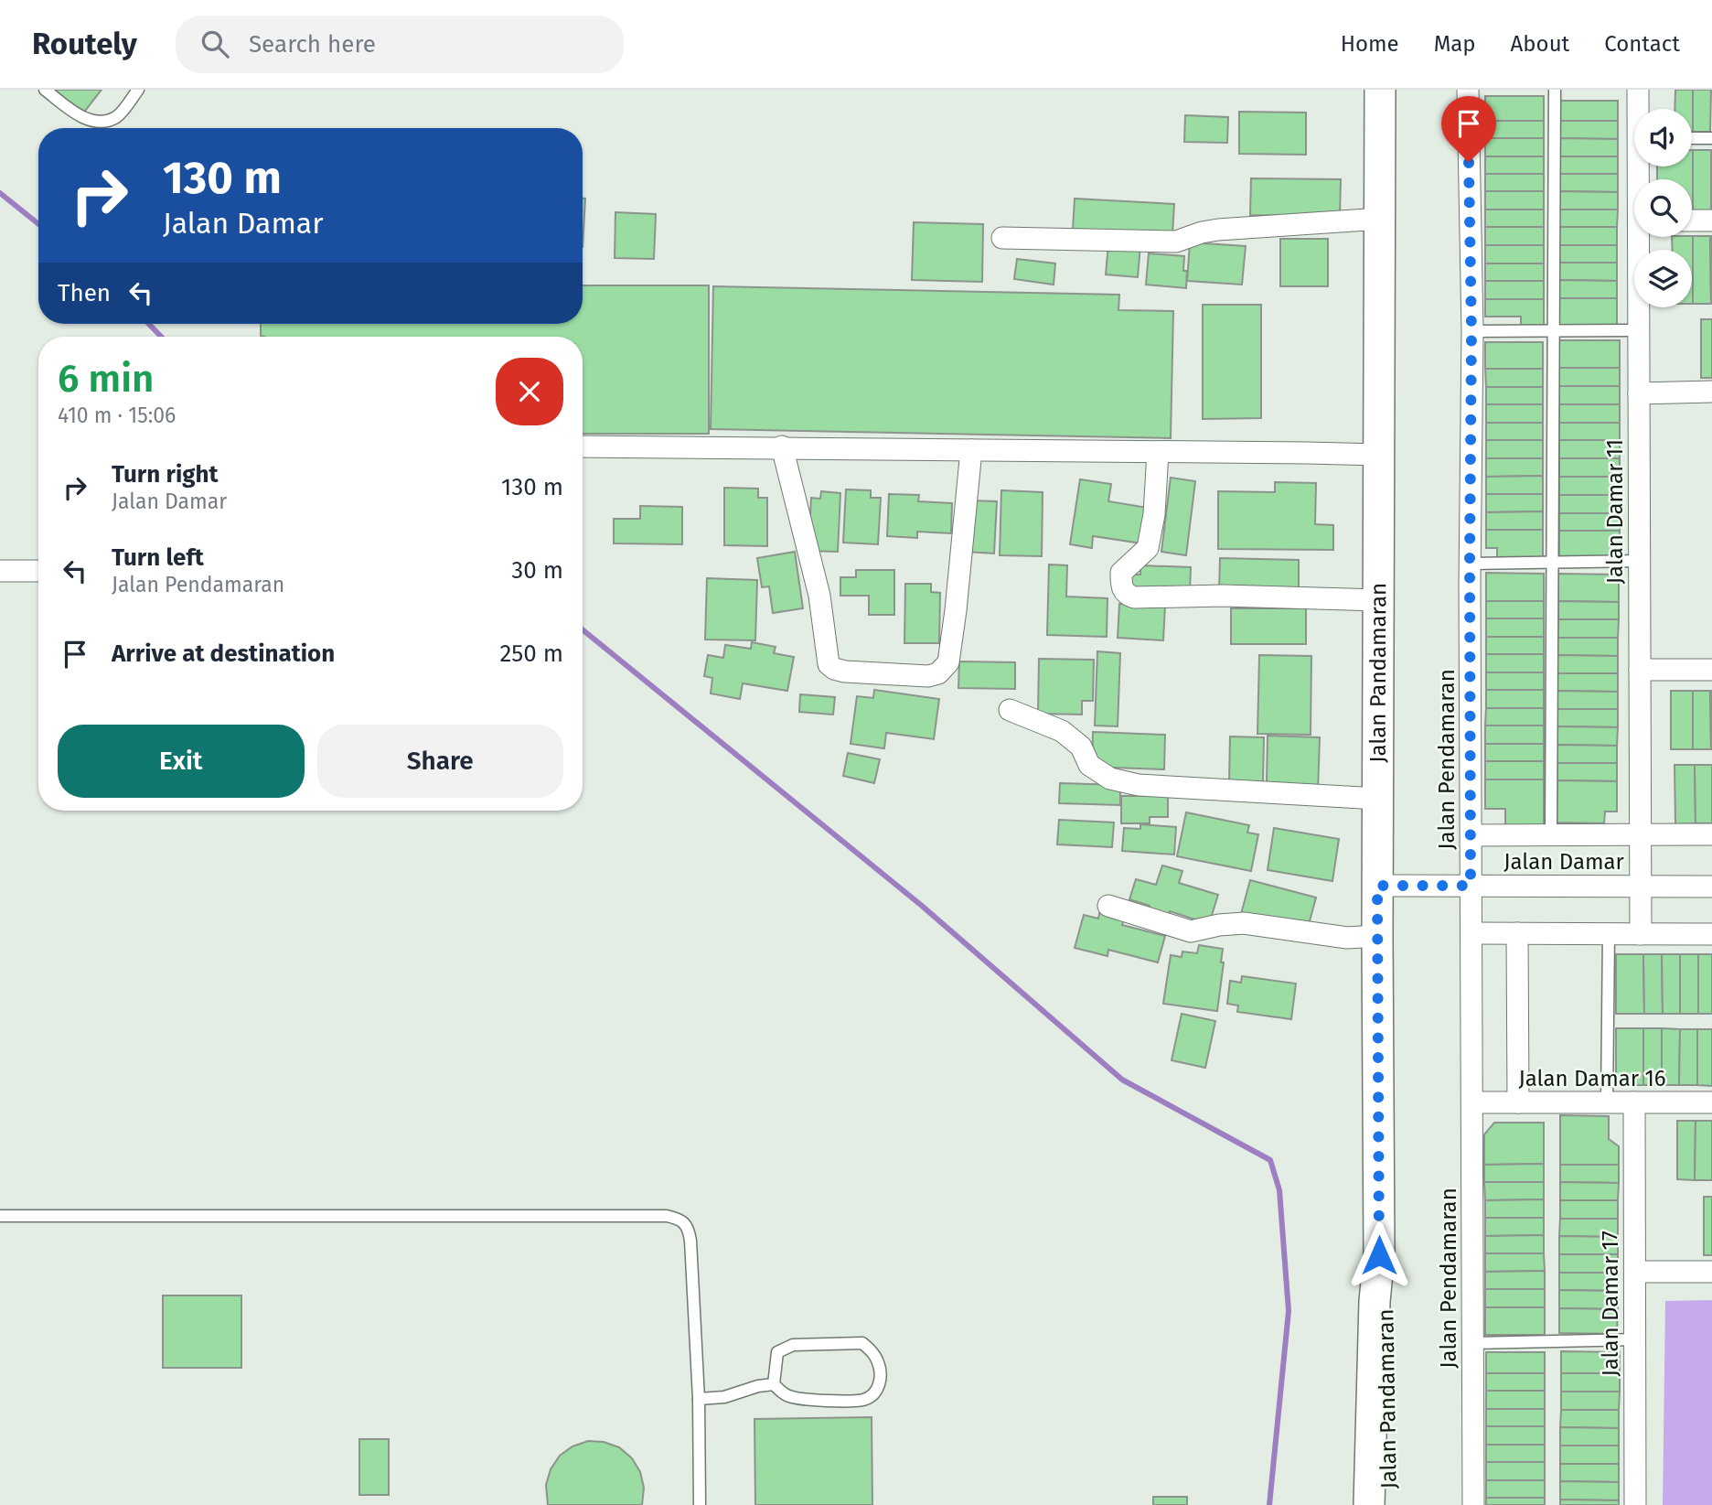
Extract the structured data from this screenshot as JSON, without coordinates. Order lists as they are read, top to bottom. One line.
{"streets":{"main road":["Jalan Pandamaran"],"street":["Jalan Damar 11","Jalan Pendamaran","Jalan Damar","Jalan Damar 16","Jalan Damar 17"]},"crossings":[["Jalan Damar 11","Jalan Damar"],["Jalan Pandamaran","Jalan Damar"],["Jalan Pendamaran","Jalan Damar"],["Jalan Pendamaran","Jalan Damar 16"],["Jalan Damar 16","Jalan Damar 17"]],"page":{"header":"Routely","search":"Search here","nav":["Home","Map","About","Contact"],"turn":["130 m","Jalan Damar"],"then":"Then","heading":["6 min","410 m · 15:06"],"list":[{"name":"Turn right","note":"Jalan Damar","value":"130 m"},{"name":"Turn left","note":"Jalan Pendamaran","value":"30 m"},{"name":"Arrive at destination","value":"250 m"}],"buttons":["Exit","Share"]}}
